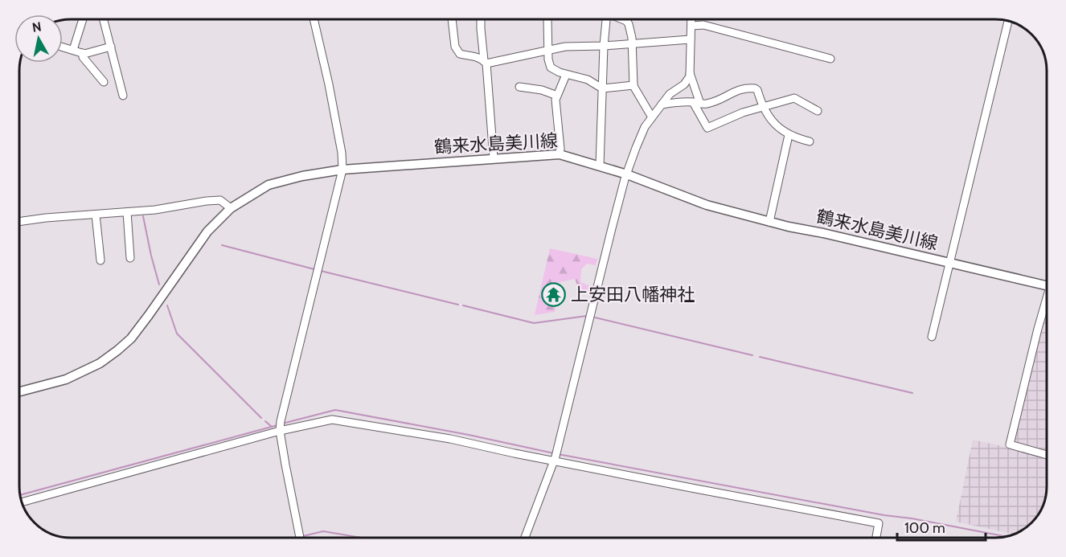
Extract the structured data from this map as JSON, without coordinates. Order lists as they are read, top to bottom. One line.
{"streets":{"main road":["鶴来水島美川線"]},"places":{"temple":["上安田八幡神社"]},"scale_bar":"100 m","north":"top"}
